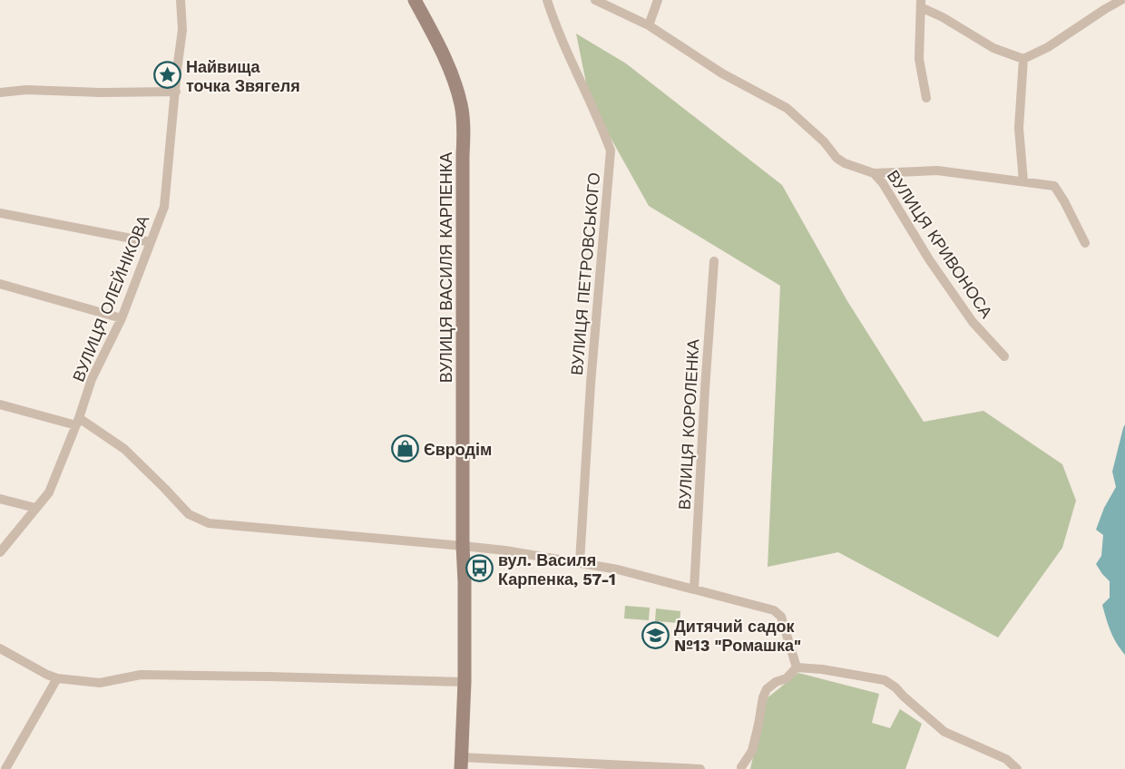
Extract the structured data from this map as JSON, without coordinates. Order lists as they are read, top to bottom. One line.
{"streets":{"street":["ВУЛИЦЯ КРИВОНОСА","ВУЛИЦЯ ВАСИЛЯ КАРПЕНКА","ВУЛИЦЯ ПЕТРОВСЬКОГО","ВУЛИЦЯ ОЛЕЙНІКОВА","ВУЛИЦЯ КОРОЛЕНКА"]},"places":{"place":["Найвища точка Звягеля"],"shop":["Євродім"],"bus stop":["вул. Василя Карпенка, 57-1"],"school or university":["Дитячий садок №13 \"Ромашка\""]}}
